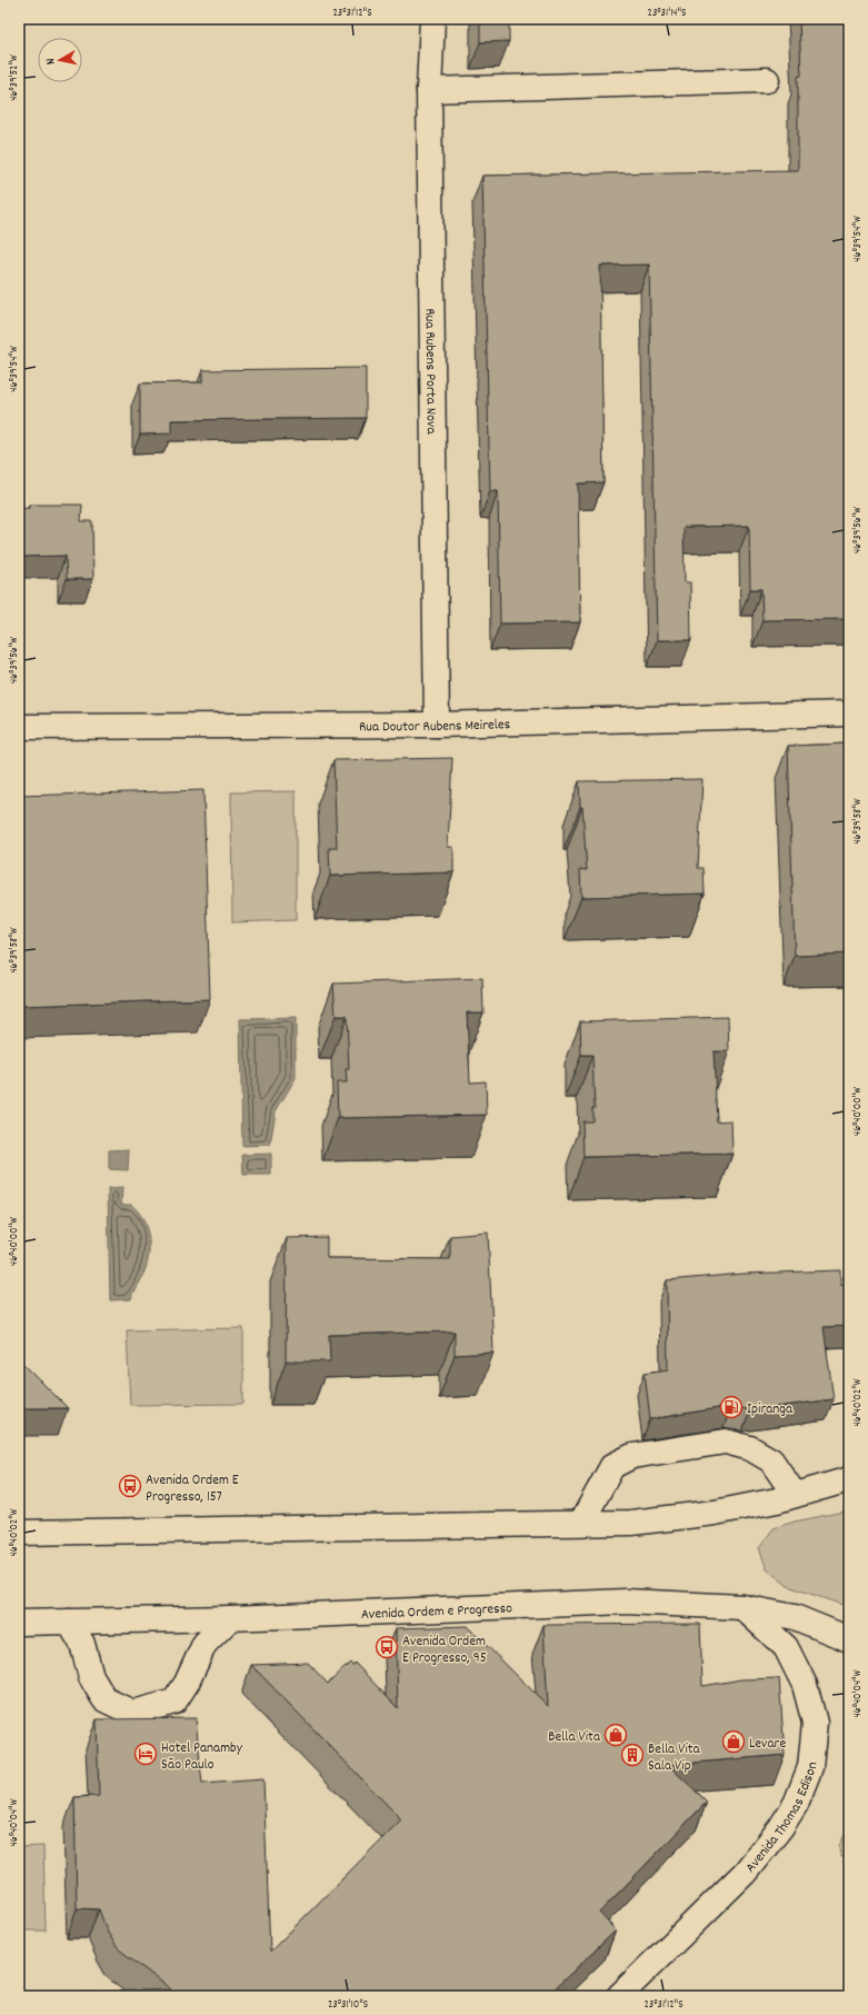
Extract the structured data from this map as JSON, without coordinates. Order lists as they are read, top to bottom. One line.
{"streets":{"street":["Rua Rubens Porta Nova","Rua Doutor Rubens Meireles","Avenida Ordem e Progresso","Avenida Thomas Edison"]},"crossings":[["Rua Rubens Porta Nova","Rua Doutor Rubens Meireles"],["Avenida Ordem e Progresso","Avenida Thomas Edison"]],"places":{"fuel station":["Ipiranga"],"bus stop":["Avenida Ordem E Progresso, 157","Avenida Ordem E Progresso, 95"],"shop":["Bella Vita","Levare"],"hotel":["Hotel Panamby São Paulo"],"building":["Bella Vita Sala Vip"]},"north":"left","coordinates":["23°31'12\"S","23°31'14\"S","46°39'52\"W","46°39'54\"W","46°39'56\"W","46°39'58\"W","46°40'00\"W","46°40'02\"W","46°40'04\"W","23°31'10\"S"]}
